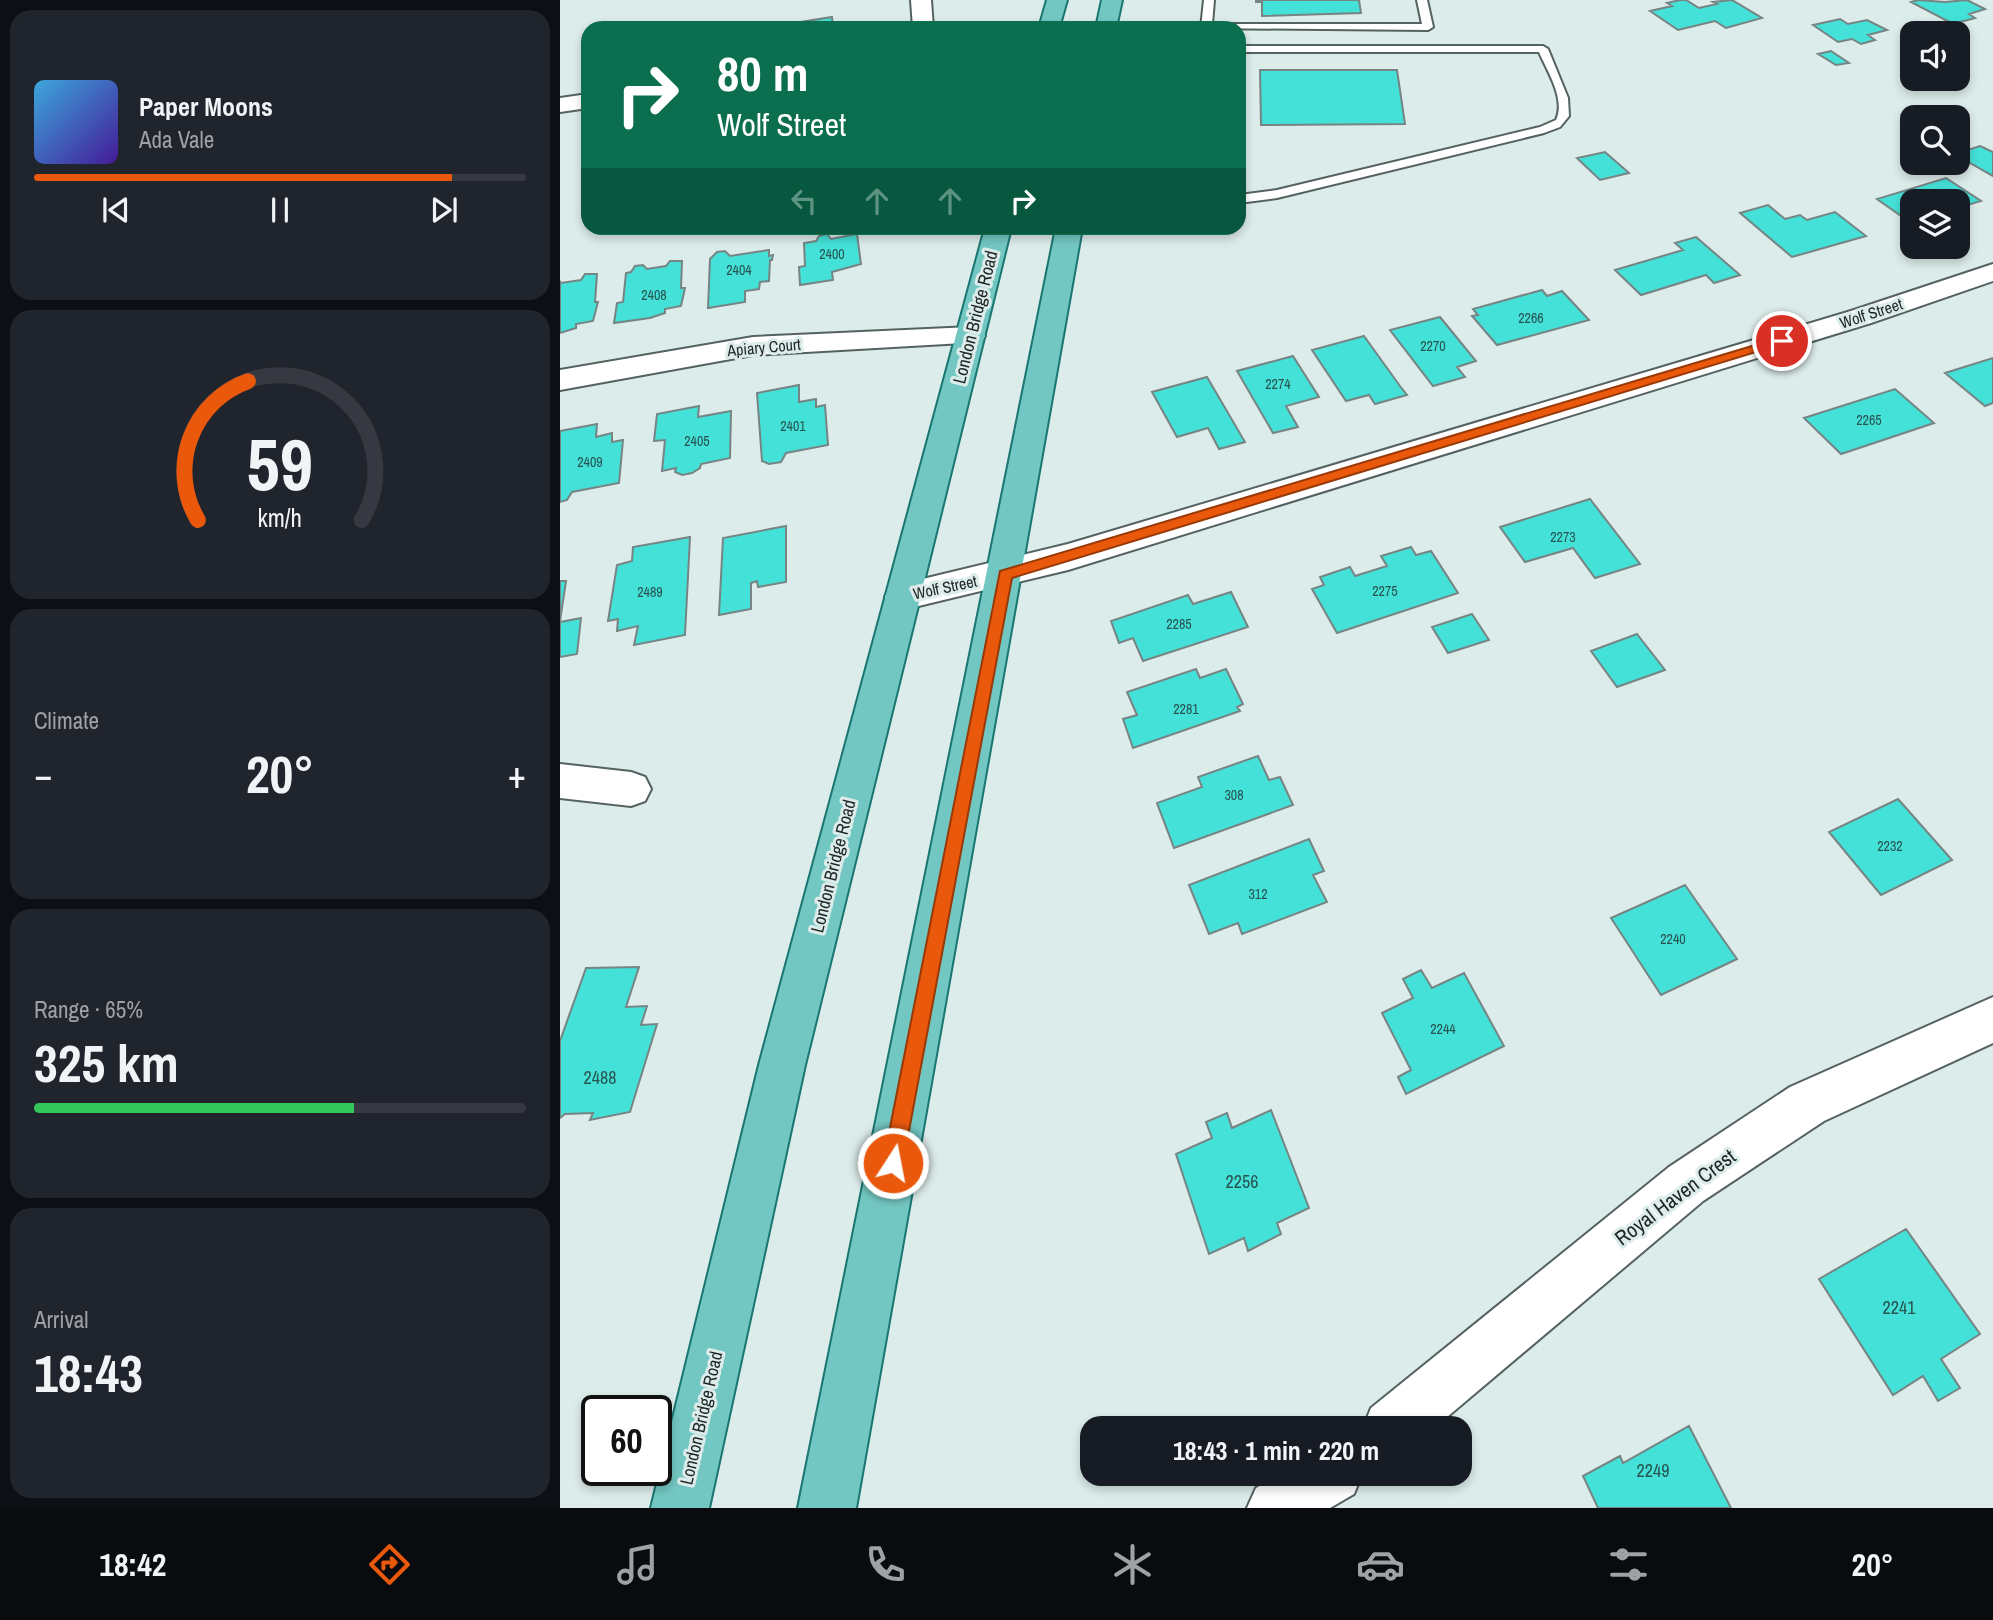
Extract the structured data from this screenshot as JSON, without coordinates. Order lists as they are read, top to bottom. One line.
{"streets":{"main road":["London Bridge Road"],"street":["Wolf Street","Apiary Court","Royal Haven Crest"]},"crossings":[["Wolf Street","London Bridge Road"],["London Bridge Road","Apiary Court"]],"house_numbers":["2400","2404","2408","2266","2270","2274","2265","2401","2405","2409","2273","2275","2489","2285","2281","308","2232","312","2240","2244","2488","2256","2241","2249"],"page":{"turn":["80 m","Wolf Street"],"song":["Paper Moons","Ada Vale"],"tile":["Climate",["Range · 65%","325 km"],["Arrival","18:43"]],"heat":["−","20°","+"],"limit":"60","trip":"18:43 · 1 min · 220 m","tabs":["18:42","20°"],"gauge":["59","km/h"]}}
